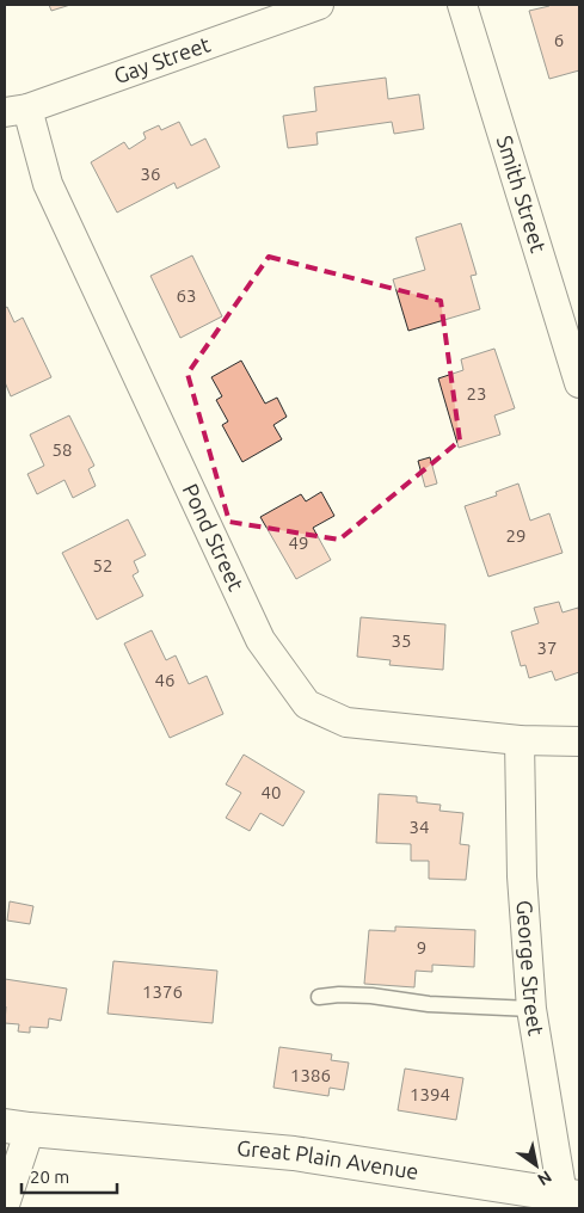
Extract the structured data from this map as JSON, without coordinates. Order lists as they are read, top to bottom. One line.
{"streets":{"main road":["Great Plain Avenue"],"street":["Gay Street","Smith Street","Pond Street","George Street"]},"crossings":[["Gay Street","Pond Street"],["Pond Street","George Street"],["George Street","Great Plain Avenue"]],"house_numbers":["6","36","63","23","58","29","49","52","35","37","46","40","34","9","1376","1386","1394"],"scale_bar":"20 m","north":"bottom right"}
